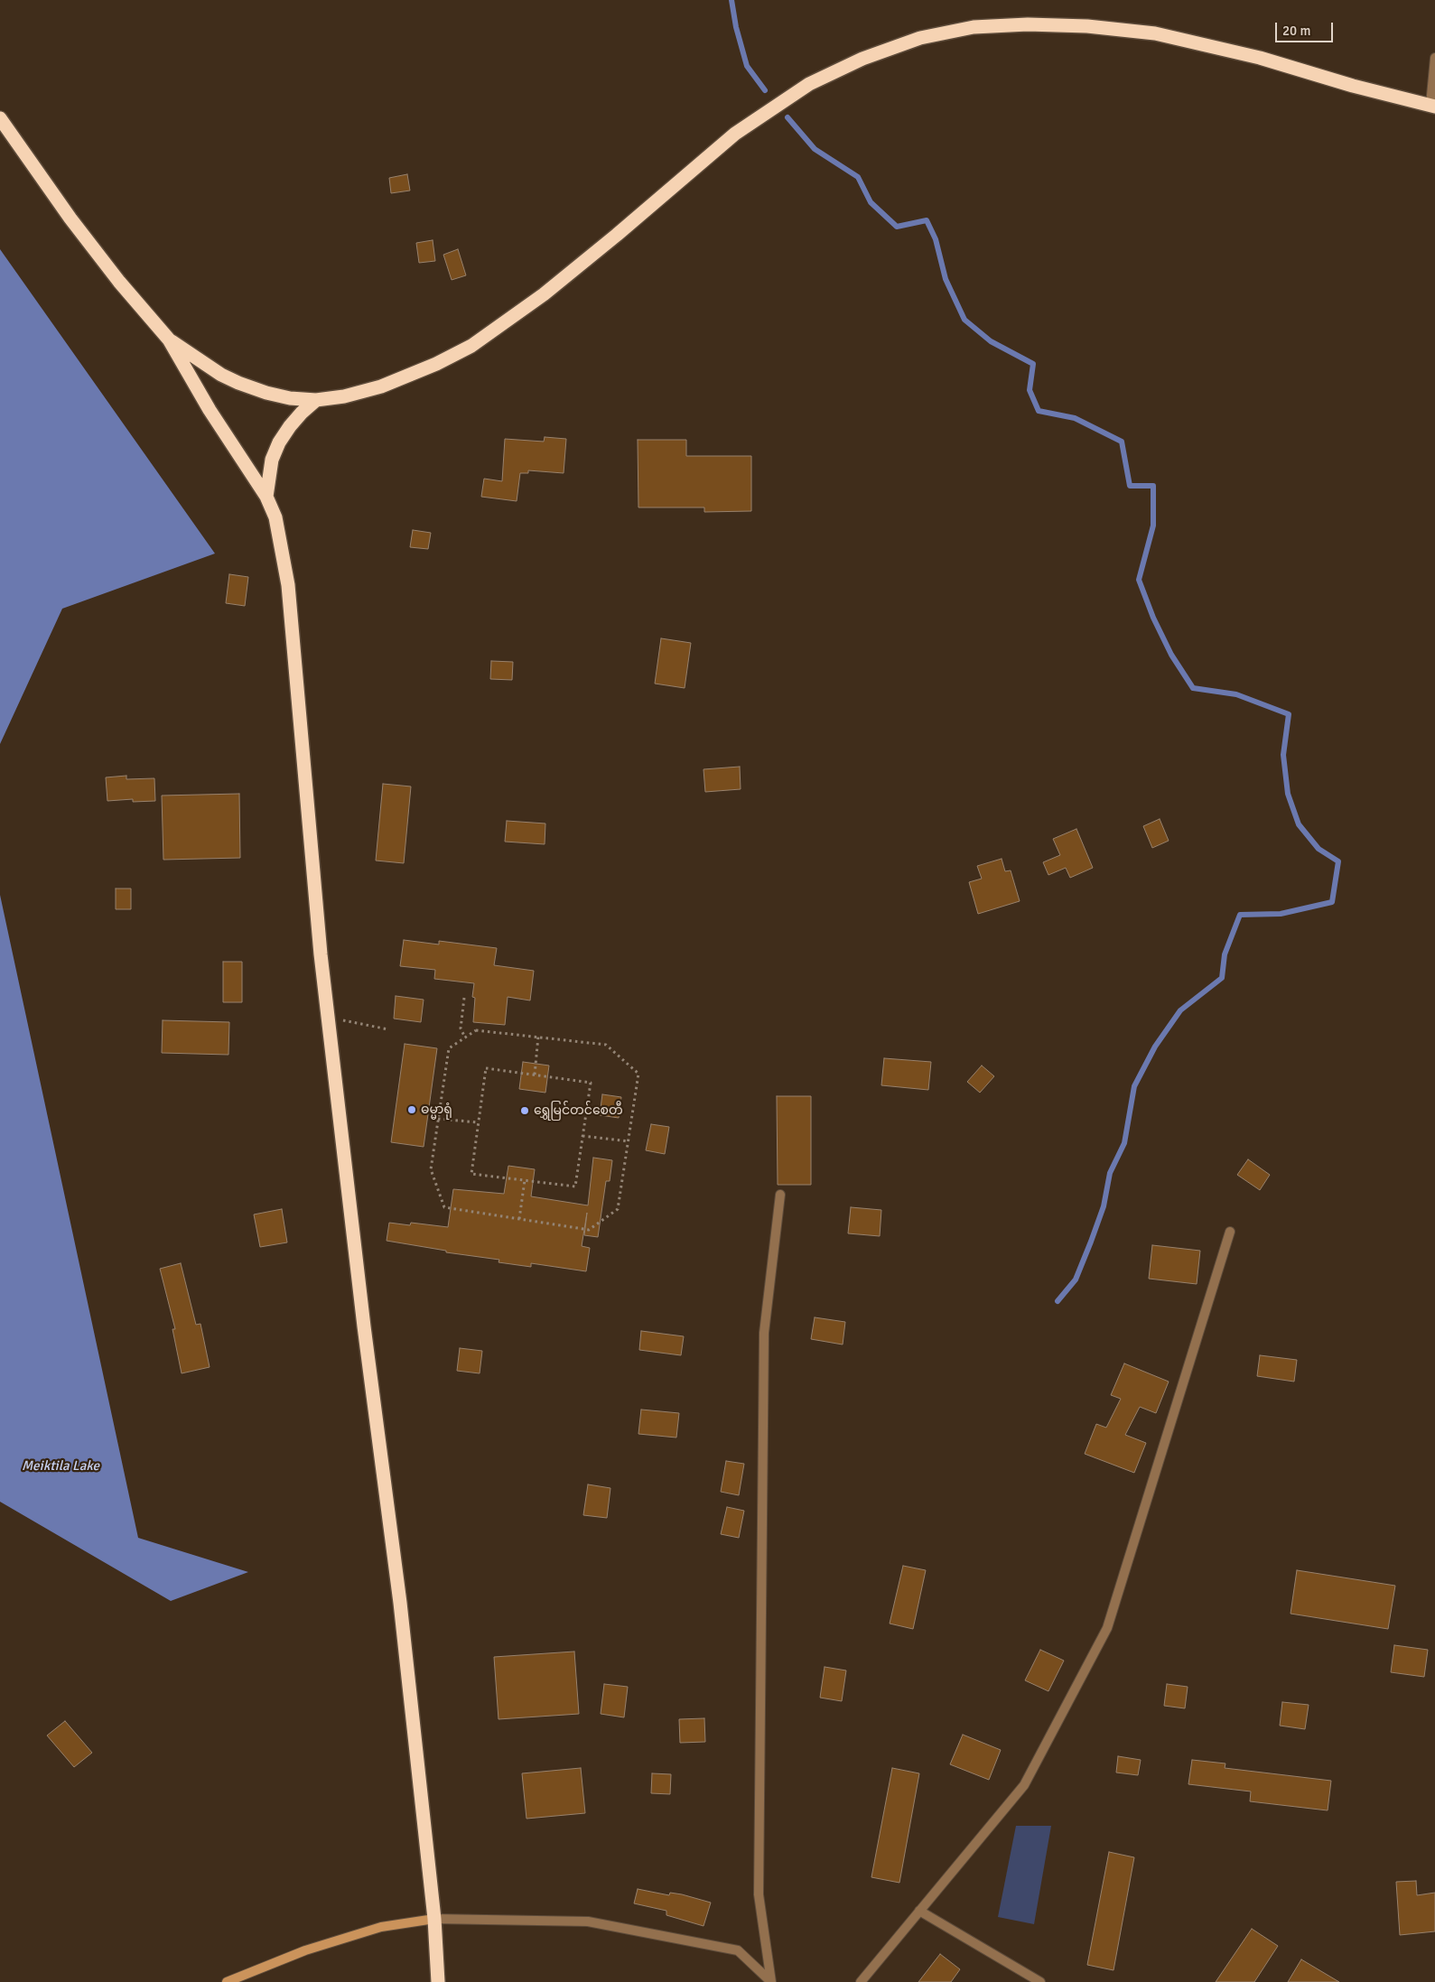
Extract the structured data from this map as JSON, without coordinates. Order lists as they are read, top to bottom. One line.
{"water":["Meiktila Lake"],"places":["ဓမ္မာရုံ","ရွှေမြင်တင်စေတီ"],"scale_bar":"20 m"}
